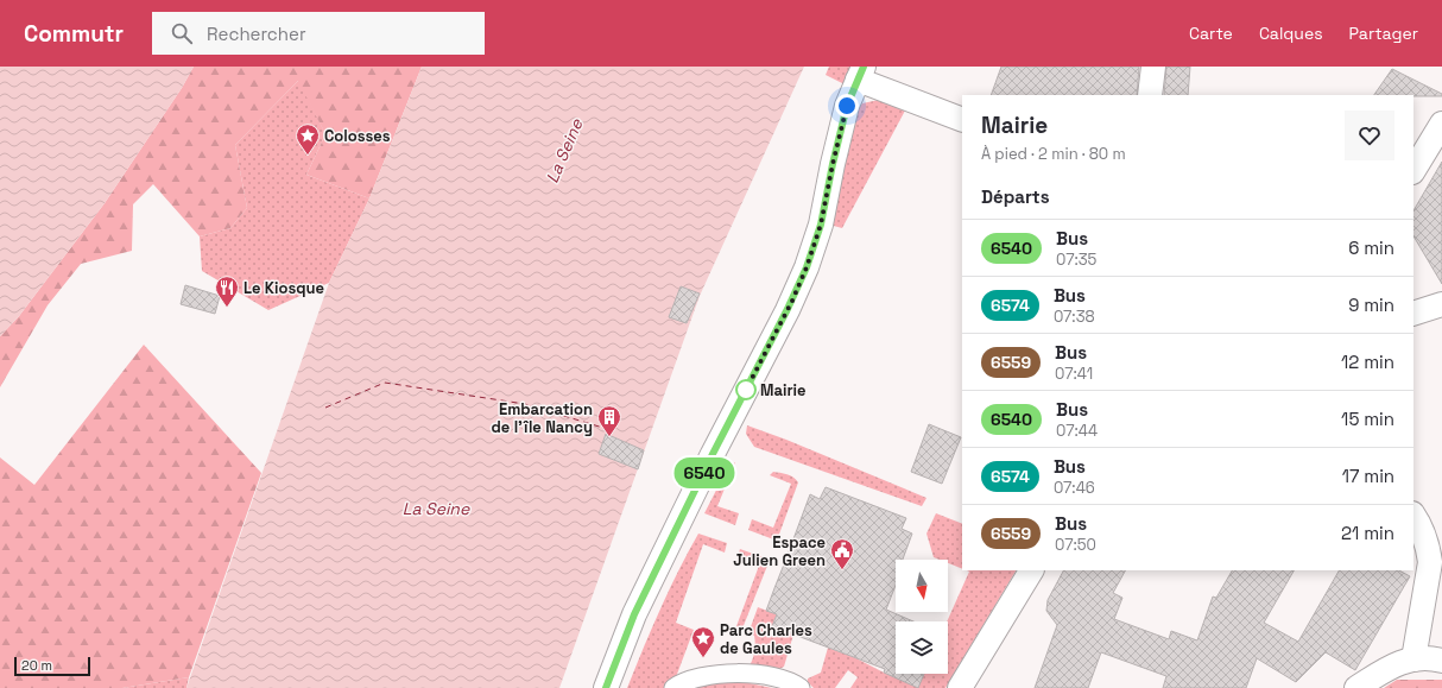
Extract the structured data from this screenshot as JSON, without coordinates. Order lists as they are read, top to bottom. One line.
{"water":["La Seine"],"places":{"place":["Colosses","Parc Charles de Gaules"],"restaurant":["Le Kiosque"],"other":["Mairie"],"building":["Embarcation de l'île Nancy"],"public building":["Espace Julien Green"]},"lines":["bus line 6540"],"scale_bar":"20 m","north":"bottom","page":{"header":"Commutr","search":"Rechercher","nav":["Carte","Calques","Partager"],"on_map":"6540","heading":[["Mairie","À pied · 2 min · 80 m"],"Départs"],"list":[{"mark":"6540","name":"Bus","note":"07:35","value":"6 min"},{"mark":"6574","name":"Bus","note":"07:38","value":"9 min"},{"mark":"6559","name":"Bus","note":"07:41","value":"12 min"},{"mark":"6540","name":"Bus","note":"07:44","value":"15 min"},{"mark":"6574","name":"Bus","note":"07:46","value":"17 min"},{"mark":"6559","name":"Bus","note":"07:50","value":"21 min"}],"scale":"20 m"}}
